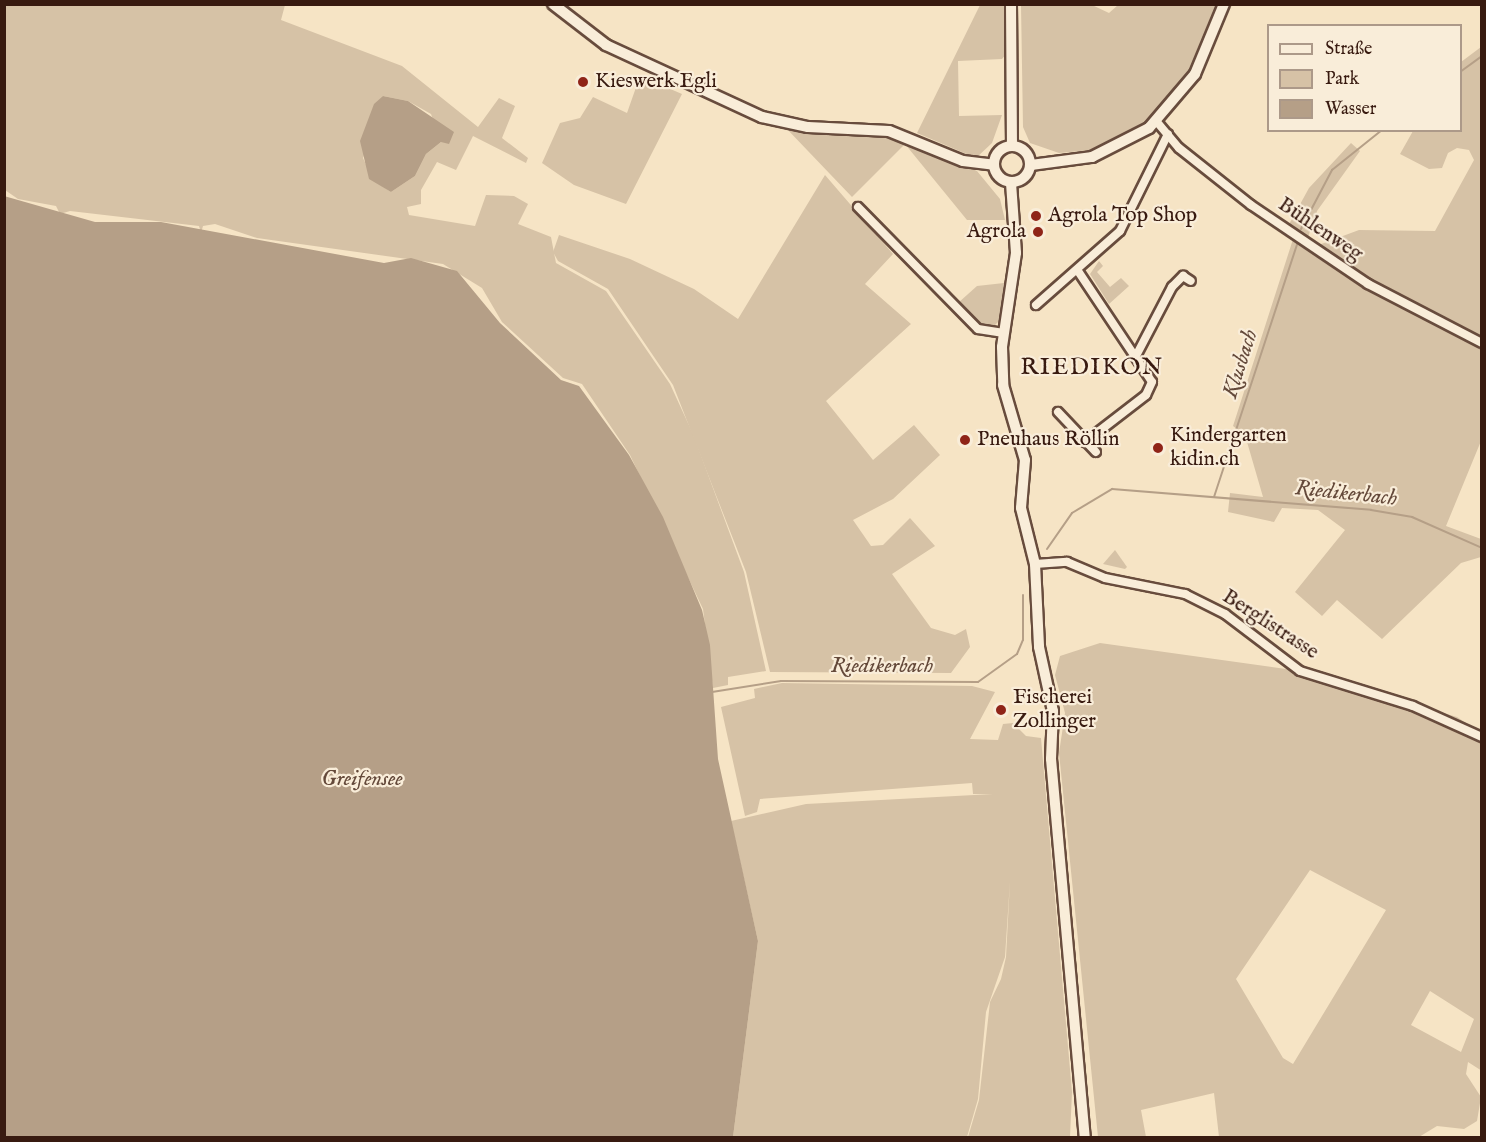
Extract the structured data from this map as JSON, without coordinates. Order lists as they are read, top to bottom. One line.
{"streets":{"street":["Bühlenweg","Berglistrasse"]},"districts":["RIEDIKON"],"water":["Klusbach","Riedikerbach","Greifensee"],"places":["Kieswerk Egli","Agrola Top Shop","Agrola","Pneuhaus Röllin","Kindergarten kidin.ch","Fischerei Zollinger"],"legend":["Straße","Park","Wasser"]}
